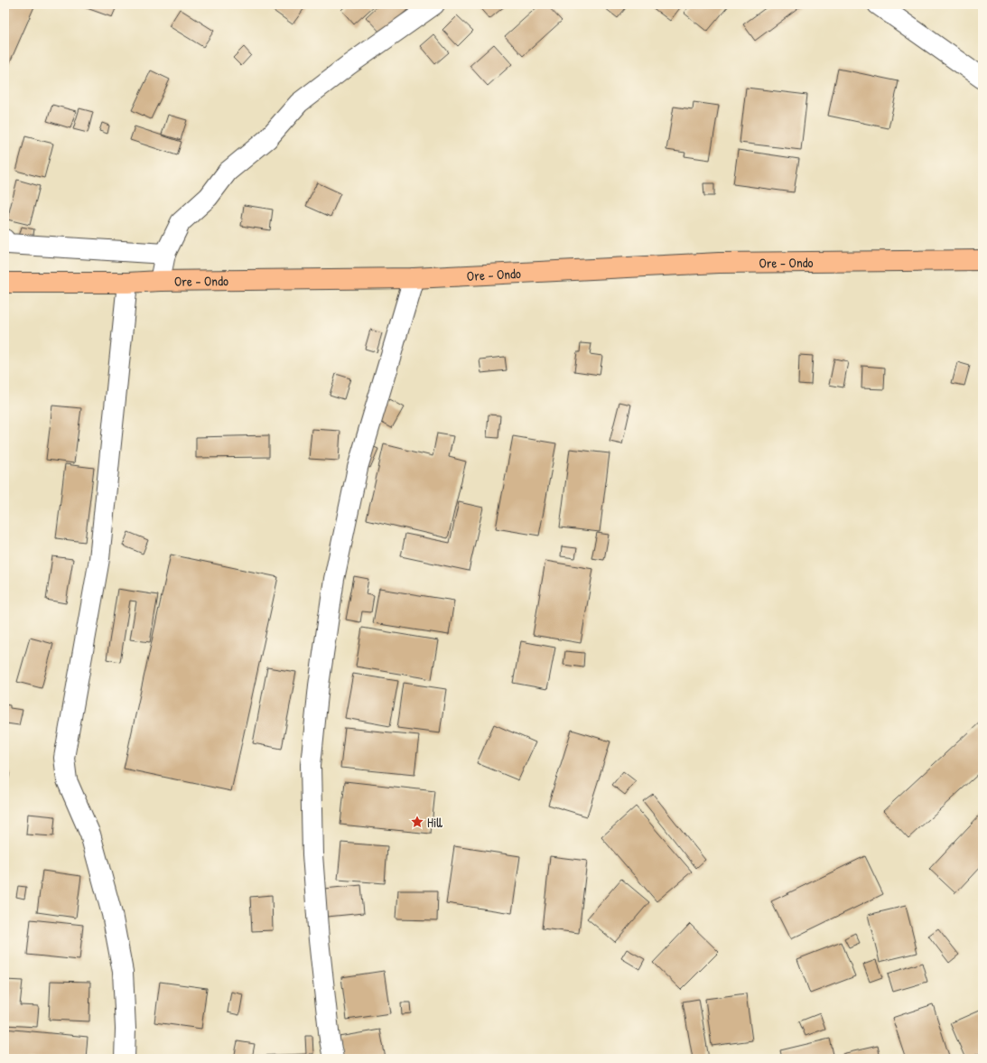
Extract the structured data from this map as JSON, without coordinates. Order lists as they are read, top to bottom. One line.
{"streets":{"main road":["Ore - Ondo"]},"places":{"place":["Hill"]}}
